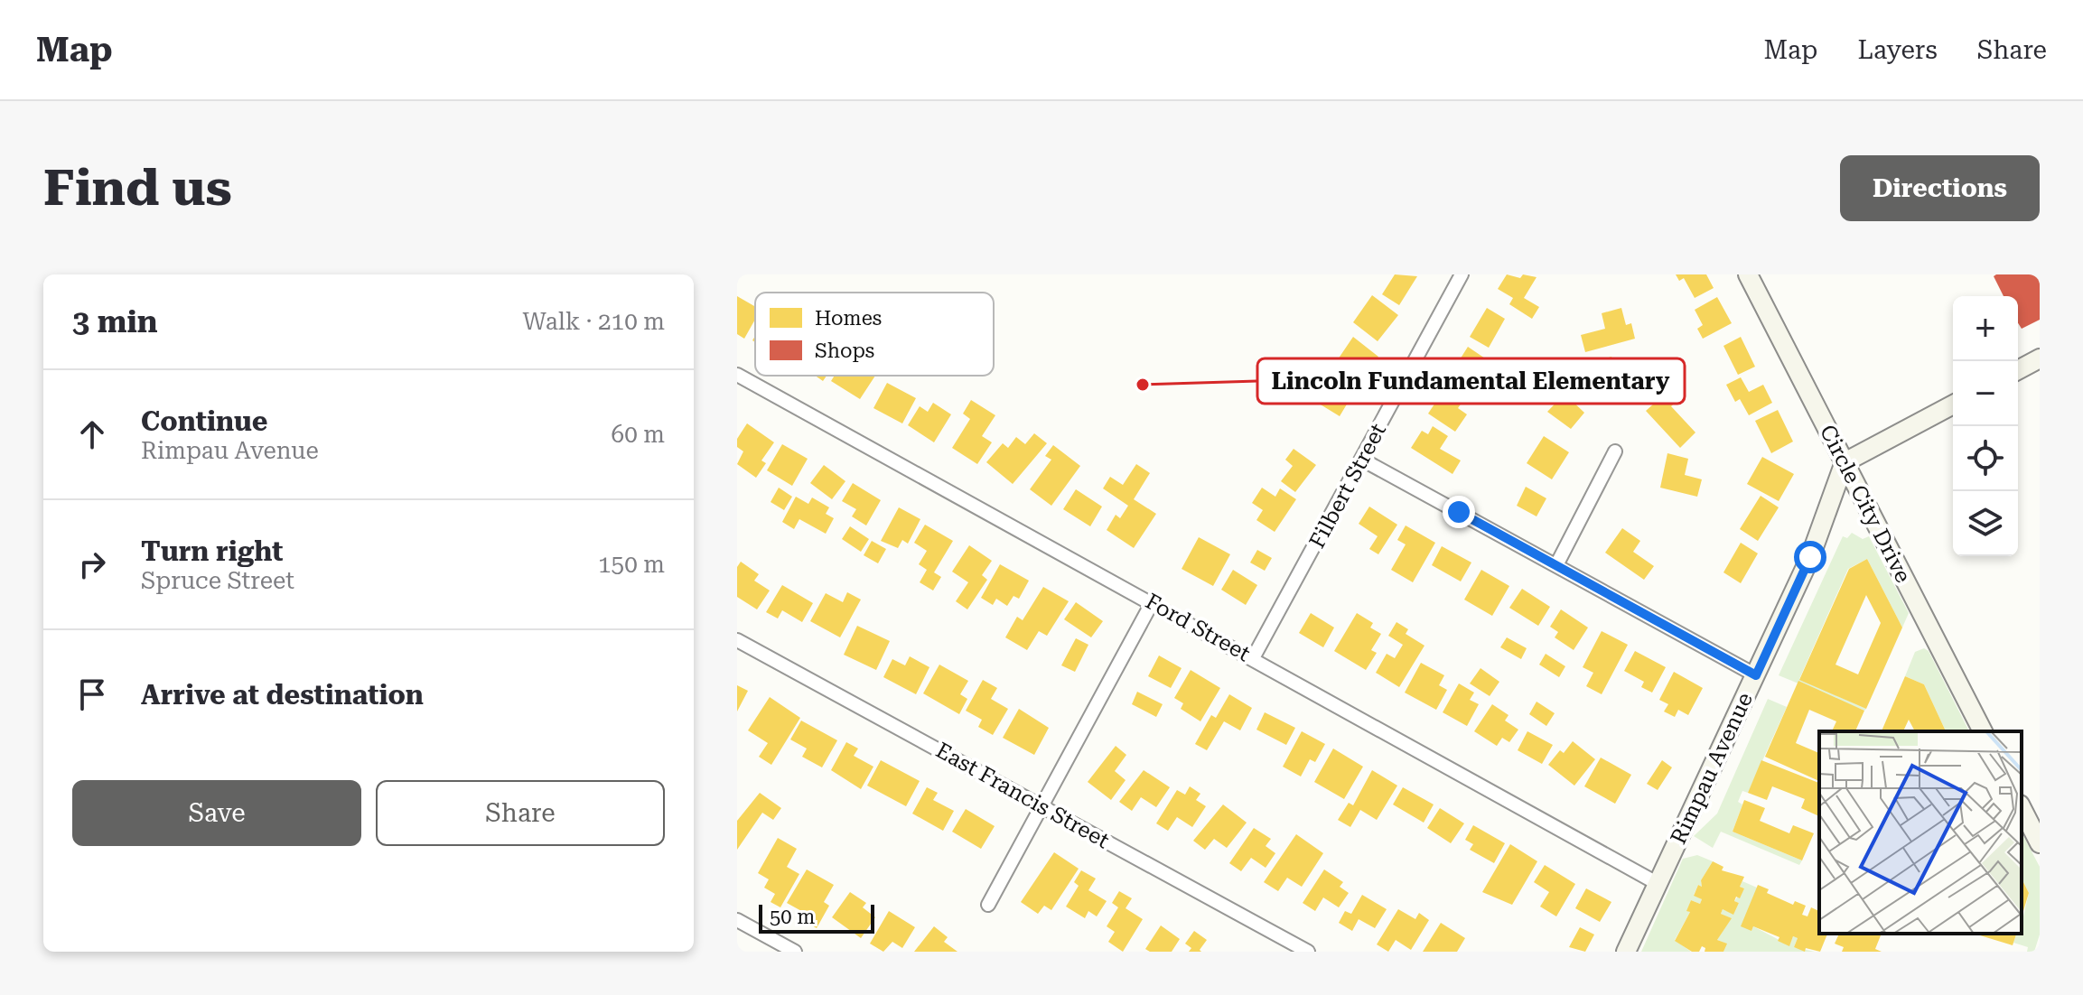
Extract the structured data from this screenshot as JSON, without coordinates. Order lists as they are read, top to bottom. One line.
{"streets":{"main road":["Circle City Drive","Rimpau Avenue"],"street":["Filbert Street","Ford Street","East Francis Street"]},"crossings":[["Filbert Street","Ford Street"],["Circle City Drive","Rimpau Avenue"],["Ford Street","Rimpau Avenue"]],"places":["Lincoln Fundamental Elementary"],"legend":["Homes","Shops"],"scale_bar":"50 m","page":{"header":"Map","nav":["Map","Layers","Share"],"buttons":["Directions",["Save","Share"]],"title":"Find us","heading":["3 min","Walk · 210 m"],"map_buttons":["+","−"],"list":[["Continue","Rimpau Avenue","60 m"],["Turn right","Spruce Street","150 m"],"Arrive at destination"],"scale":"50 m"}}
